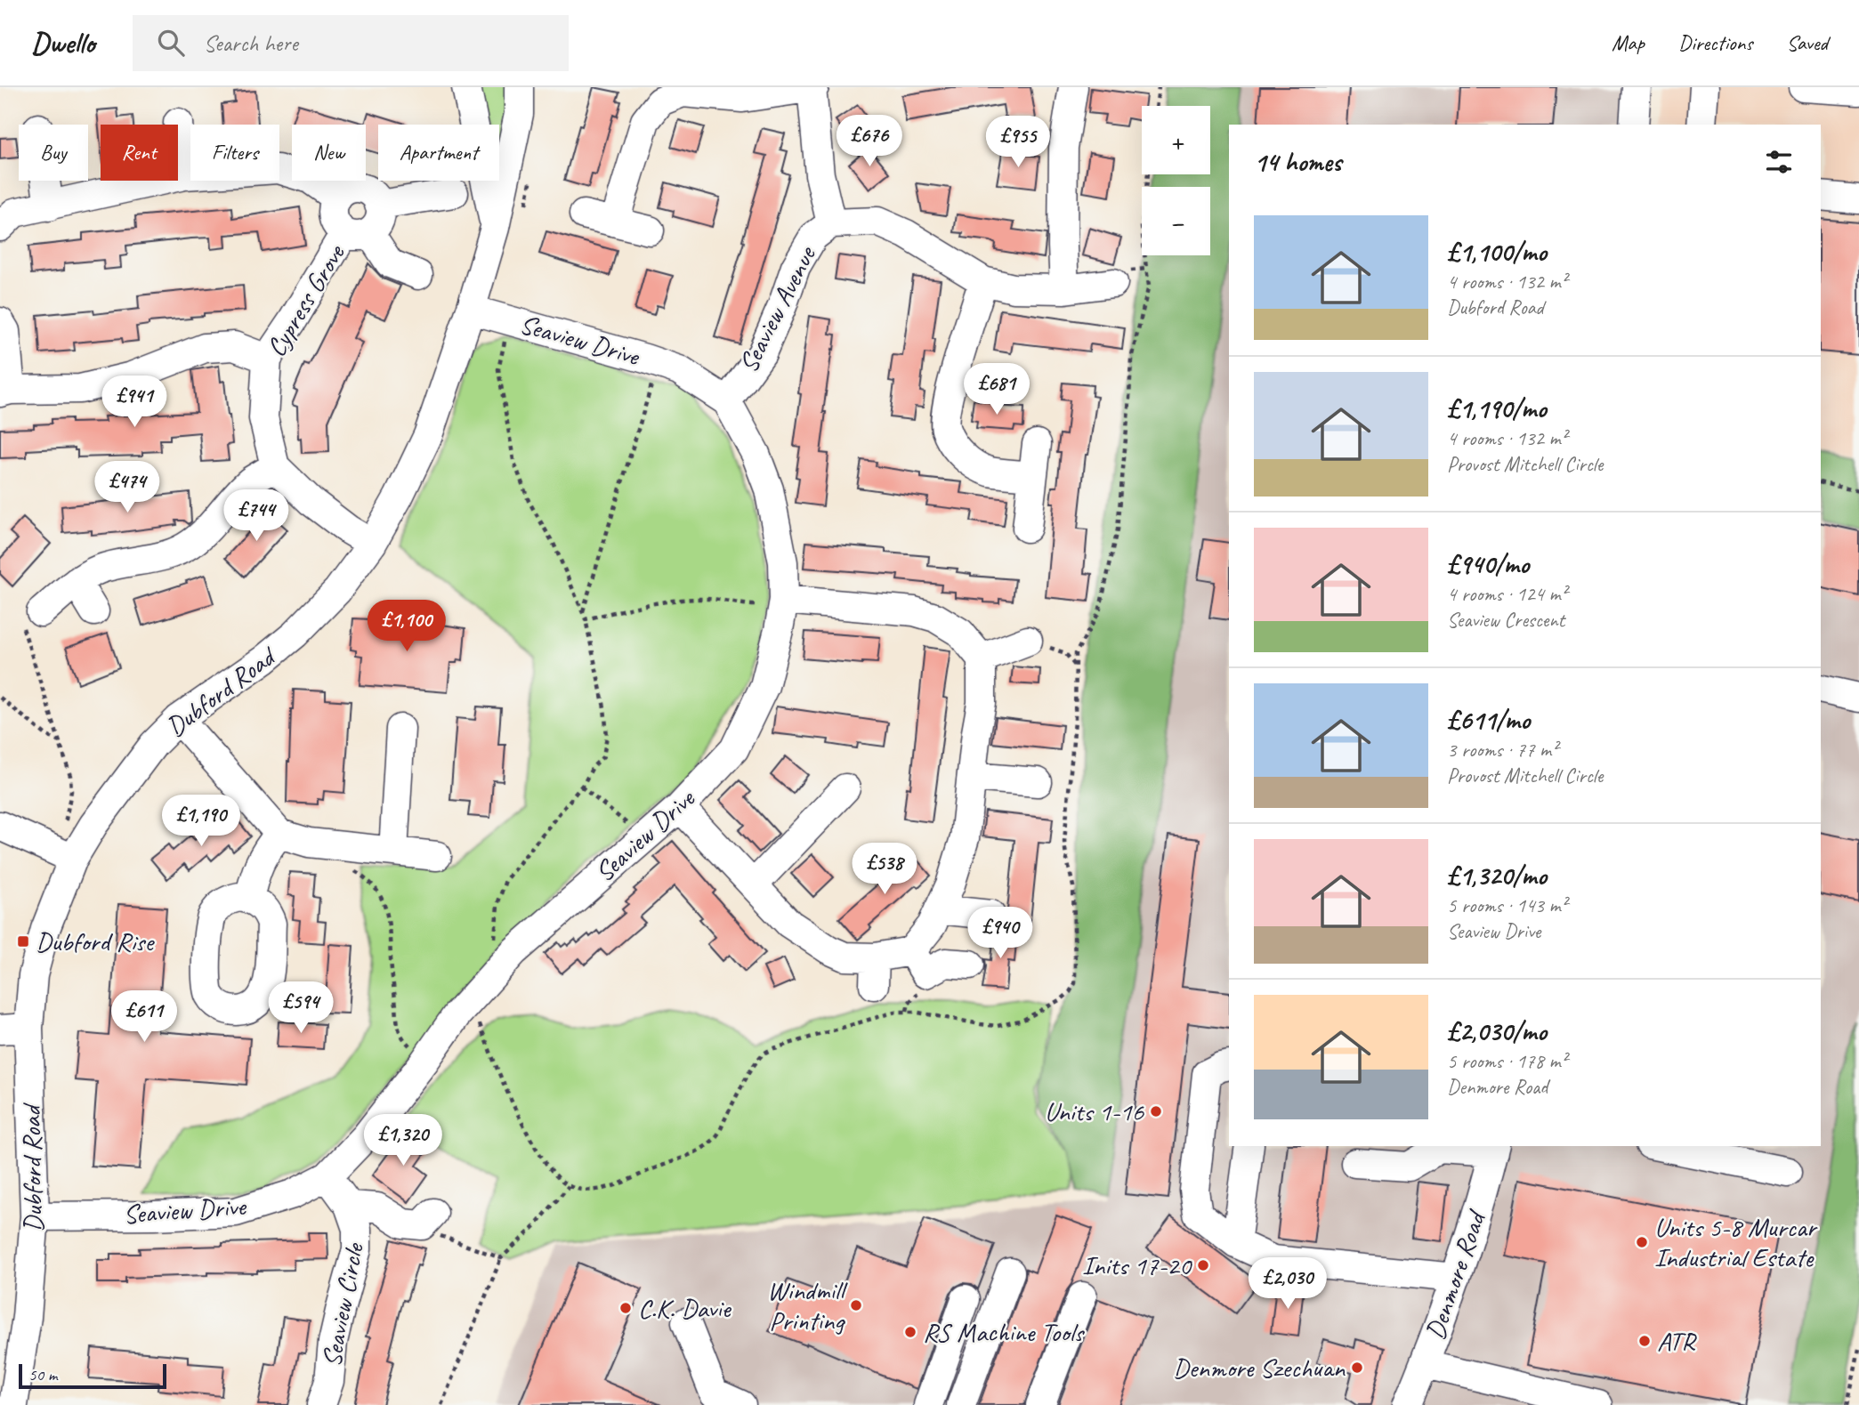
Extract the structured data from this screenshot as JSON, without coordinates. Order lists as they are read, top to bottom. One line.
{"streets":{"street":["Cypress Grove","Seaview Avenue","Seaview Drive","Dubford Road","Denmore Road","Seaview Circle"]},"crossings":[["Seaview Avenue","Seaview Drive"],["Seaview Drive","Dubford Road"],["Seaview Drive","Seaview Circle"]],"places":{"transit":["Dubford Rise"],"other":["Units 1-16","Units 5-8 Murcar Industrial Estate","Inits 17-20","Windmill Printing","C.K. Davie","RS Machine Tools","ATR","Denmore Szechuan"]},"scale_bar":"50 m","page":{"header":"Dwello","search":"Search here","nav":["Map","Directions","Saved"],"map_buttons":["+","−"],"price":["£676","£955","£681","£941","£474","£744","£1,100","£1,190","£538","£940","£594","£611","£1,320","£2,030"],"chip":["Buy","Rent","Filters","New","Apartment"],"heading":"14 homes","list":[{"name":"£1,100/mo","note":"4 rooms · 132 m² · Dubford Road"},{"name":"£1,190/mo","note":"4 rooms · 132 m² · Provost Mitchell Circle"},{"name":"£940/mo","note":"4 rooms · 124 m² · Seaview Crescent"},{"name":"£611/mo","note":"3 rooms · 77 m² · Provost Mitchell Circle"},{"name":"£1,320/mo","note":"5 rooms · 143 m² · Seaview Drive"},{"name":"£2,030/mo","note":"5 rooms · 178 m² · Denmore Road"}],"scale":"50 m"}}
